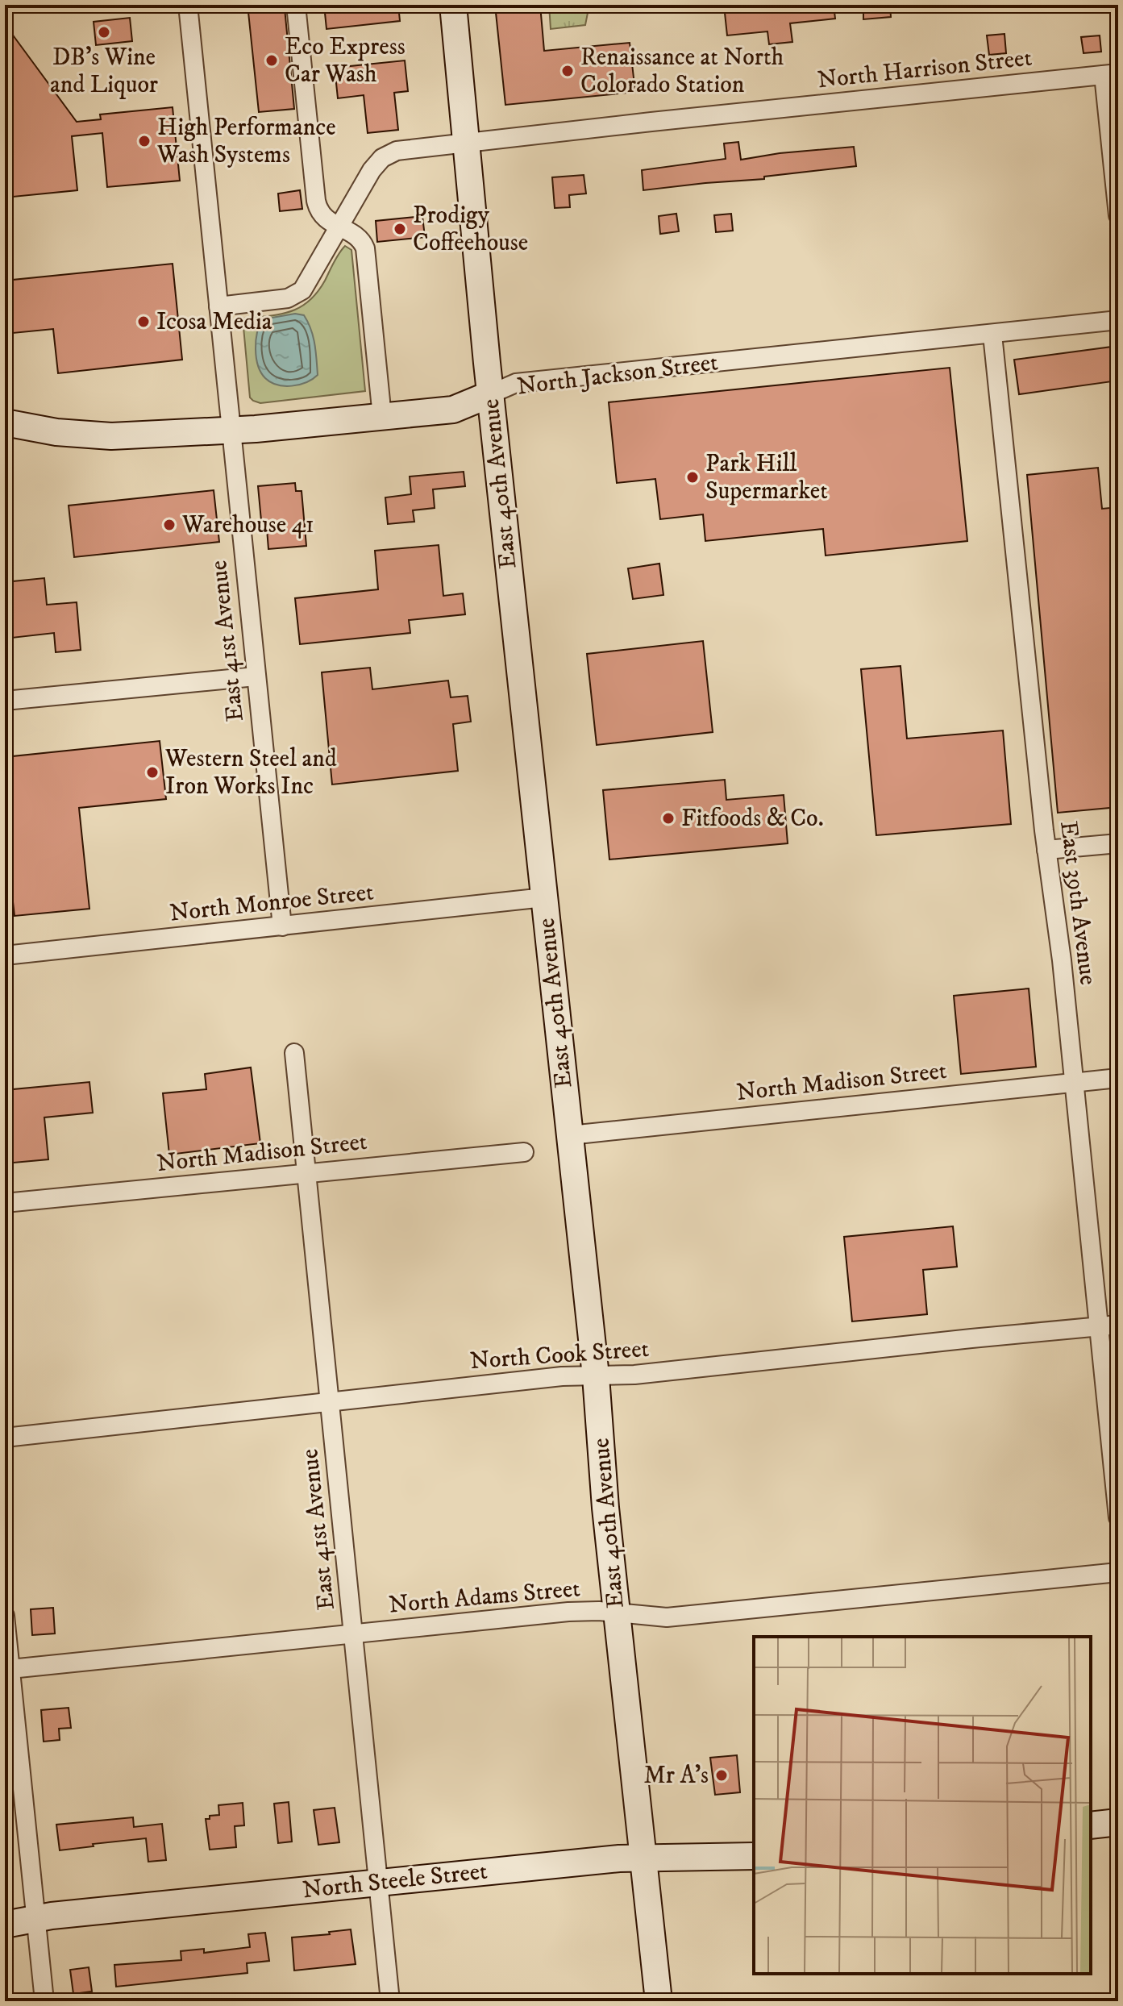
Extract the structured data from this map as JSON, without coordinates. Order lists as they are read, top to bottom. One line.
{"streets":{"street":["North Harrison Street","North Jackson Street","East 40th Avenue","East 41st Avenue","North Monroe Street","East 39th Avenue","North Madison Street","North Cook Street","North Adams Street","North Steele Street"]},"crossings":[["North Harrison Street","East 40th Avenue"],["North Harrison Street","East 41st Avenue"],["North Jackson Street","East 40th Avenue"],["North Jackson Street","East 41st Avenue"],["North Jackson Street","East 39th Avenue"],["East 40th Avenue","North Monroe Street"],["East 40th Avenue","North Madison Street"],["East 40th Avenue","North Cook Street"],["East 40th Avenue","North Adams Street"],["East 40th Avenue","North Steele Street"],["East 41st Avenue","North Monroe Street"],["East 41st Avenue","North Madison Street"],["East 41st Avenue","North Cook Street"],["East 41st Avenue","North Adams Street"],["East 41st Avenue","North Steele Street"],["East 39th Avenue","North Madison Street"],["East 39th Avenue","North Cook Street"]],"places":["DB's Wine and Liquor","Eco Express Car Wash","Renaissance at North Colorado Station","High Performance Wash Systems","Prodigy Coffeehouse","Icosa Media","Park Hill Supermarket","Warehouse 41","Western Steel and Iron Works Inc","Fitfoods & Co.","Mr A's"]}
